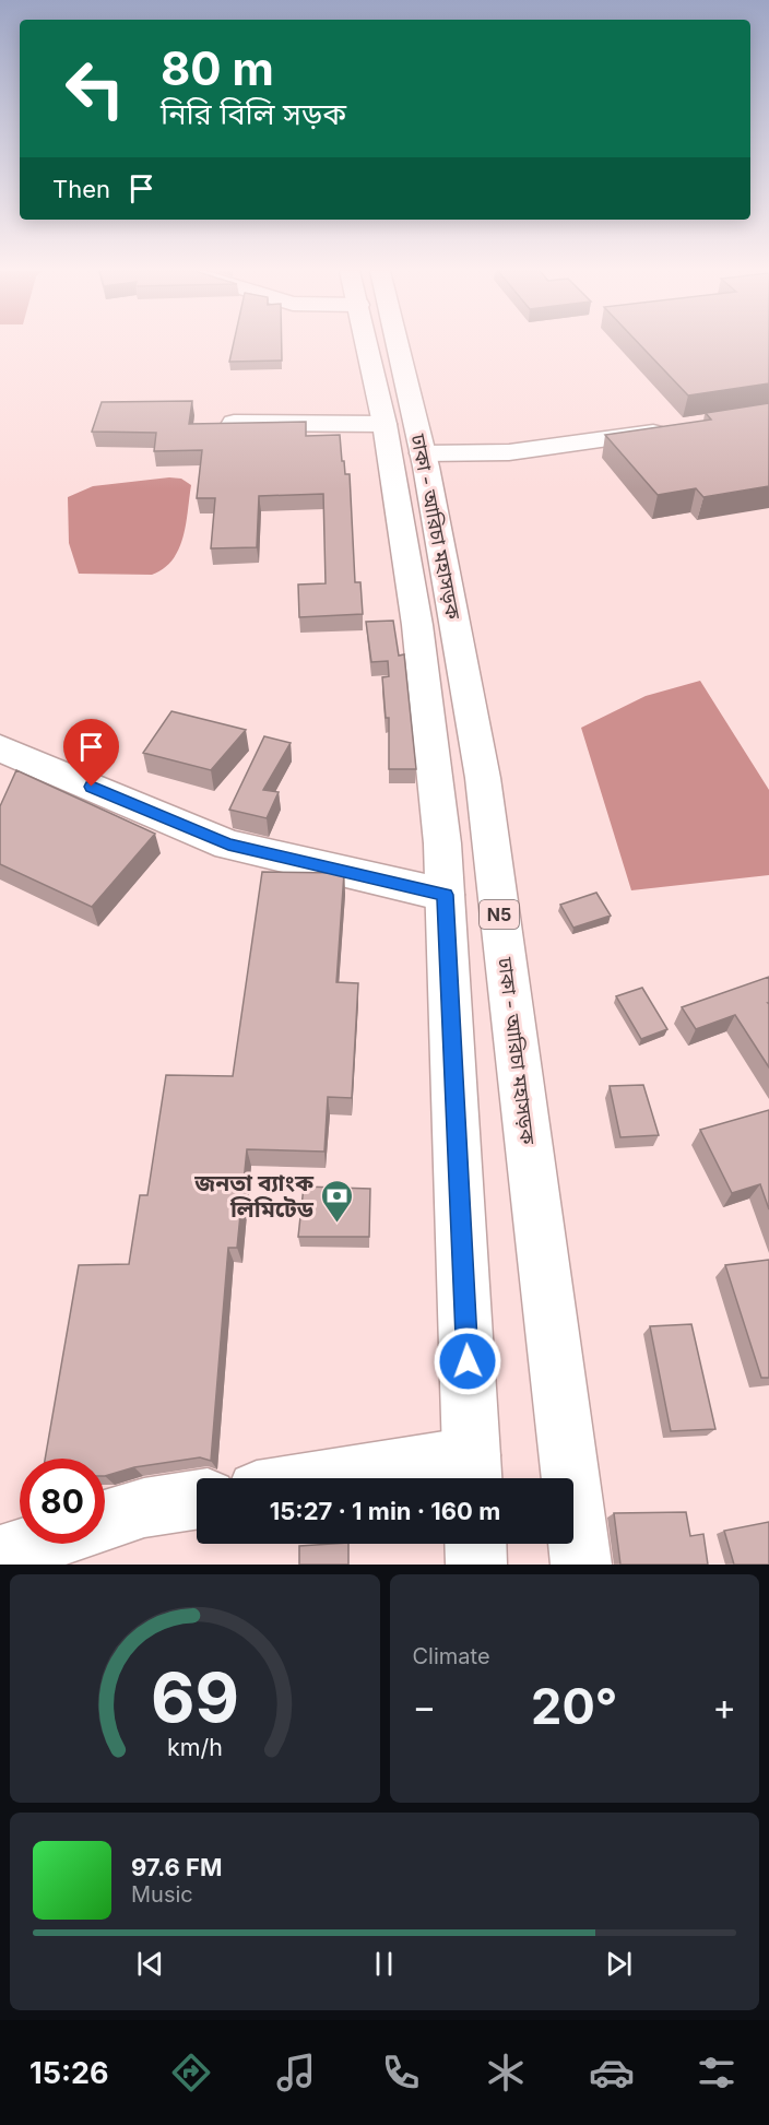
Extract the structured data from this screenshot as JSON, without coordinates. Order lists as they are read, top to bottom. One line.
{"streets":{"main road":["ঢাকা - আরিচা মহাসড়ক","N5"]},"places":{"bank":["জনতা ব্যাংক লিমিটেড"]},"page":{"turn":["80 m","নিরি বিলি সড়ক"],"then":"Then","limit":"80","trip":"15:27 · 1 min · 160 m","tile":"Climate","heat":["−","20°","+"],"song":["97.6 FM","Music"],"tabs":"15:26","gauge":["69","km/h"]}}
